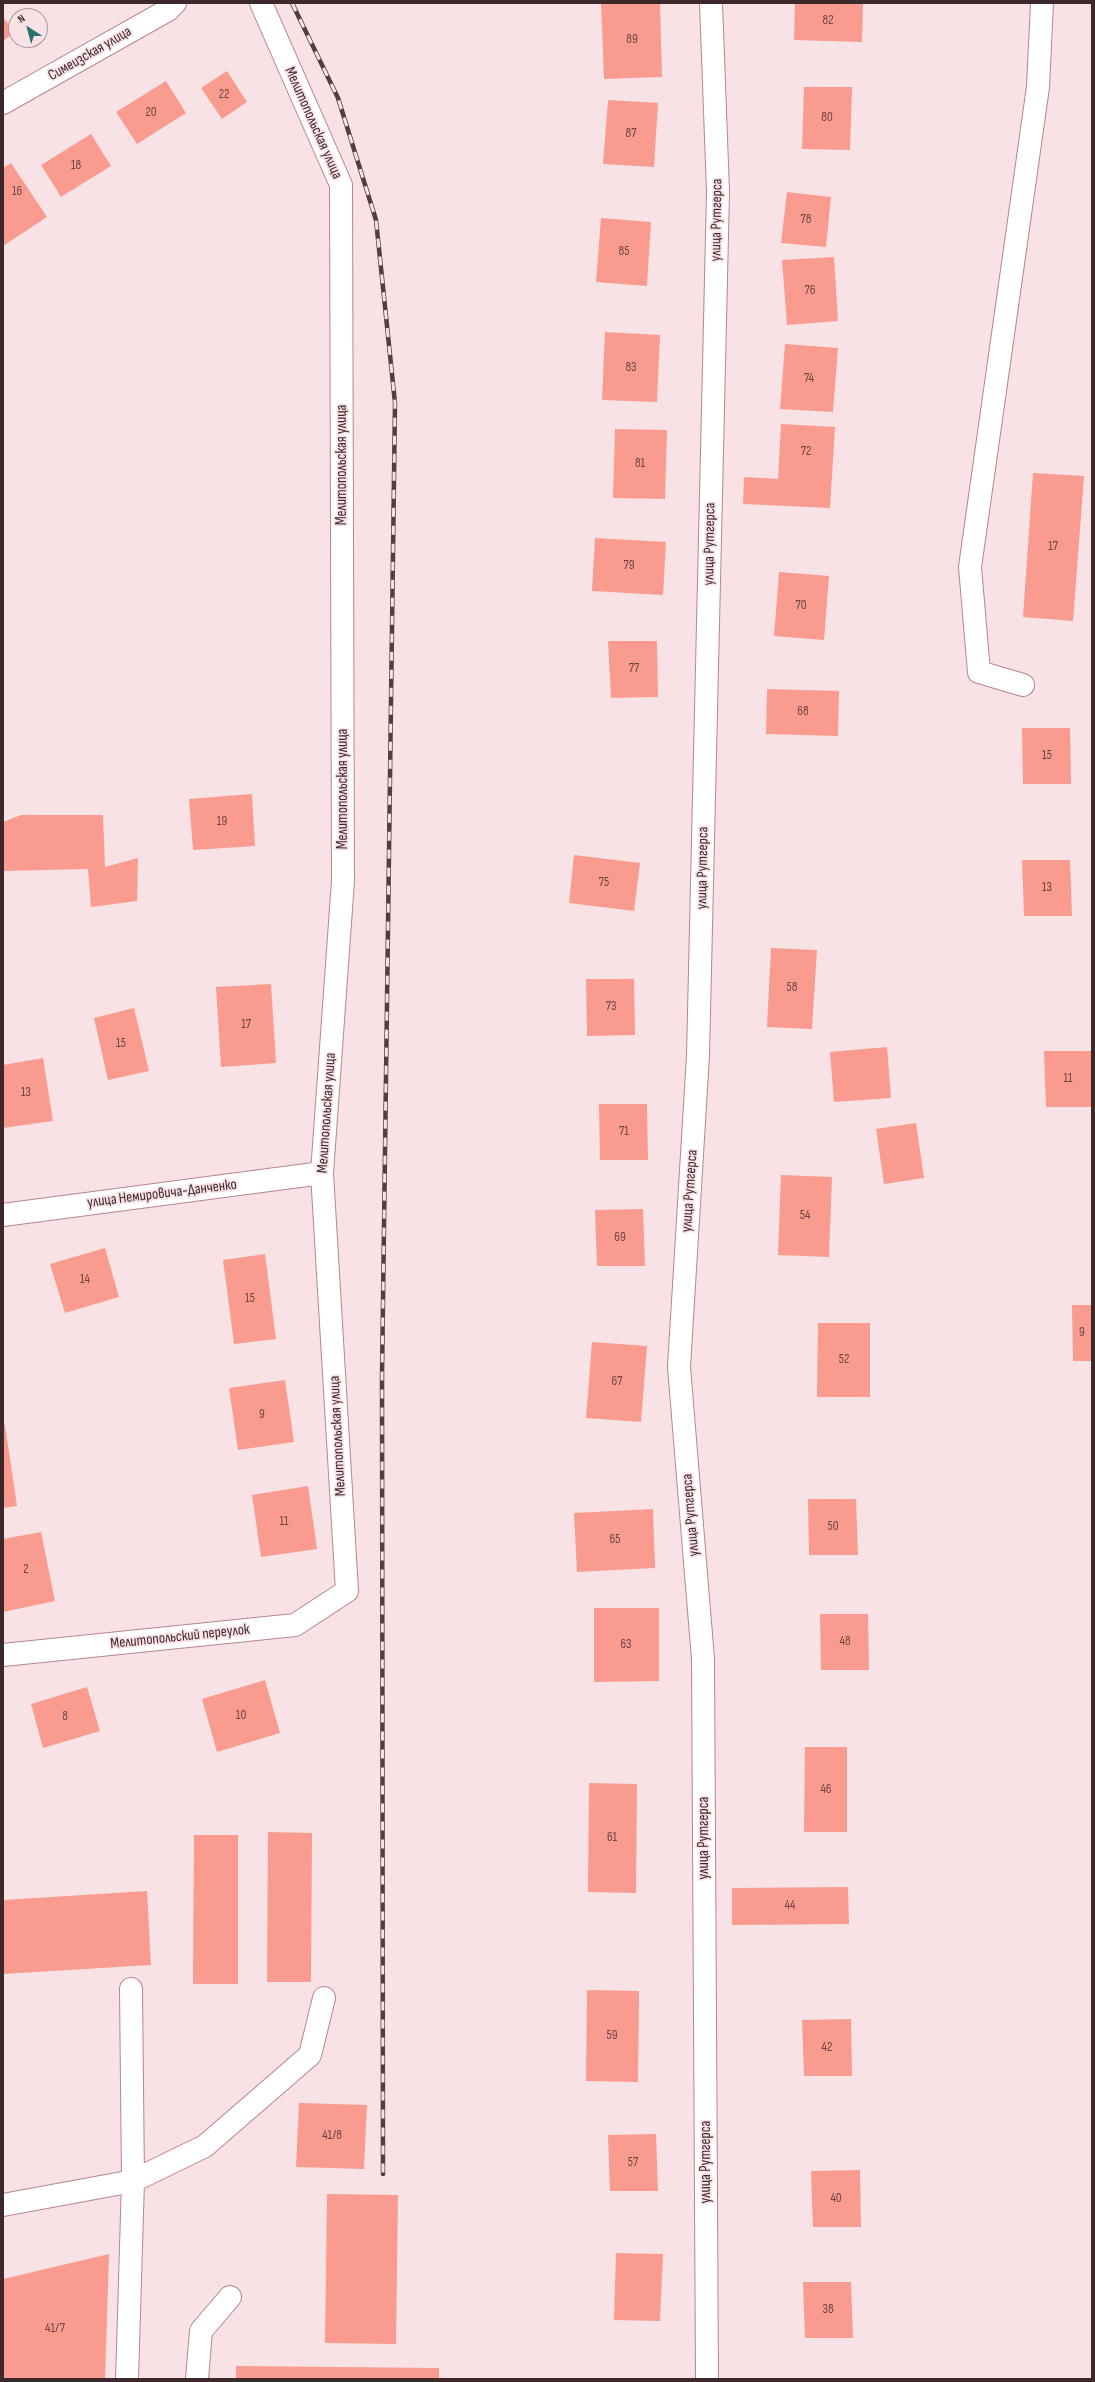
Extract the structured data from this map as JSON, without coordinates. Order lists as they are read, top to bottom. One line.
{"streets":{"lane":["Симеизская улица","Мелитопольская улица","улица Рутгерса","улица Немировича-Данченко","Мелитопольский переулок"]},"crossings":[["Мелитопольская улица","улица Немировича-Данченко"],["Мелитопольская улица","Мелитопольский переулок"]],"house_numbers":["82","89","22","20","80","87","18","16","78","85","76","83","74","72","81","17","79","70","77","68","15","19","75","13","58","73","17","15","11","13","71","54","69","14","15","9","52","67","9","11","50","65","2","48","63","10","8","46","61","44","59","42","41/8","57","40","38","41/7"],"north":"top left"}
